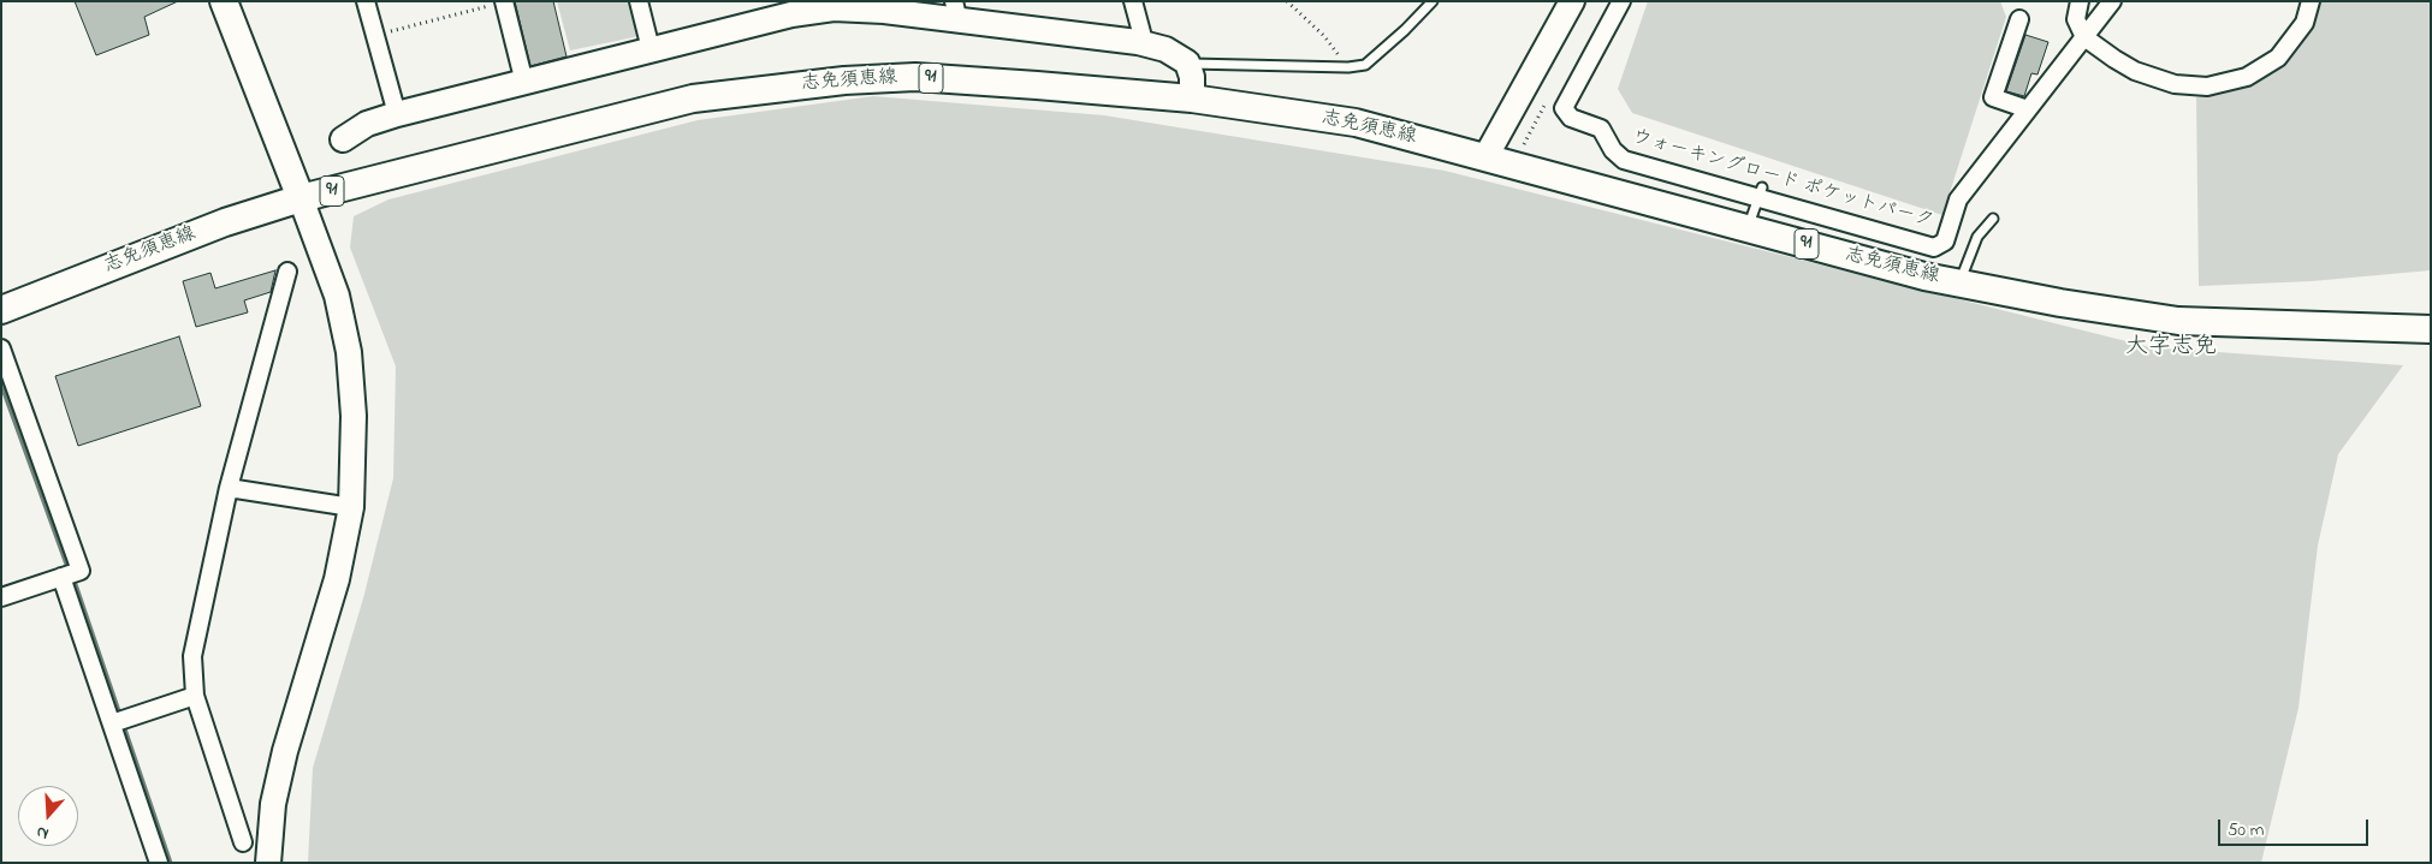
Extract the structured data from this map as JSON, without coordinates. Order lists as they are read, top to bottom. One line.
{"streets":{"main road":["91","志免須恵線"],"street":["ウォーキングロード ポケットパーク"]},"crossings":[["91","志免須恵線"]],"districts":["大字志免"],"scale_bar":"50 m","north":"bottom"}
